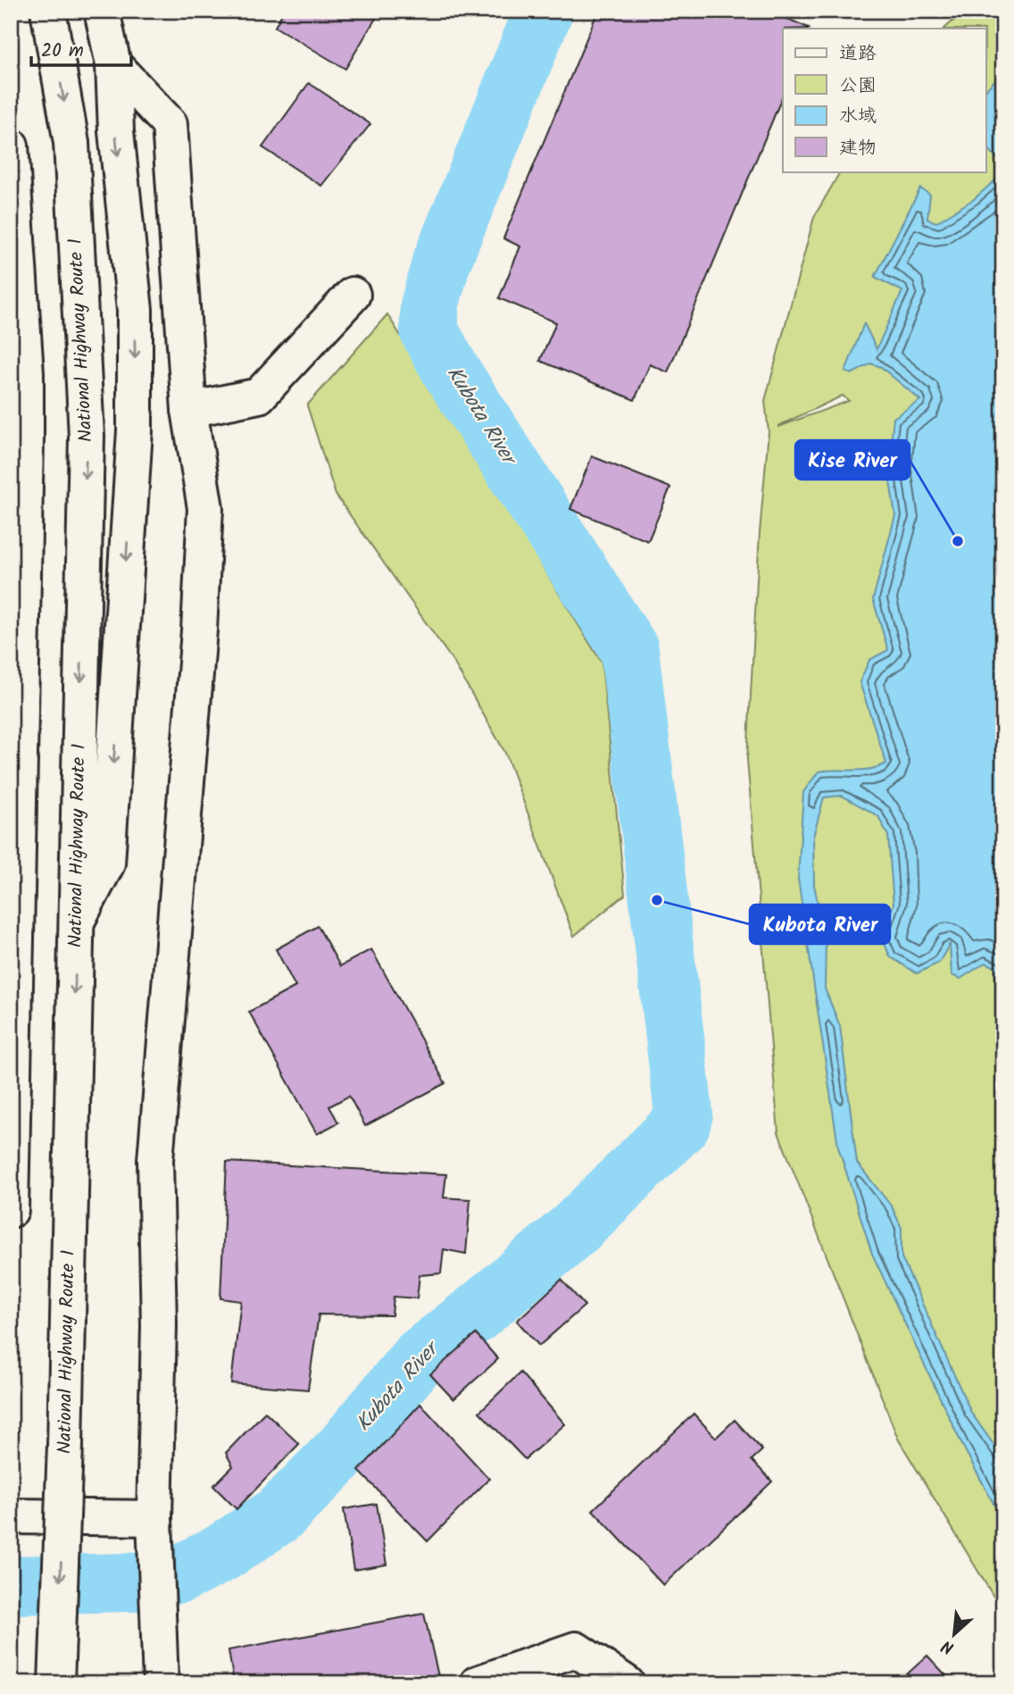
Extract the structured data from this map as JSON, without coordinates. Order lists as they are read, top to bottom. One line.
{"streets":{"main road":["National Highway Route 1"]},"water":["Kubota River"],"places":["Kise River","Kubota River"],"legend":["道路","公園","水域","建物"],"scale_bar":"20 m","north":"bottom left"}
